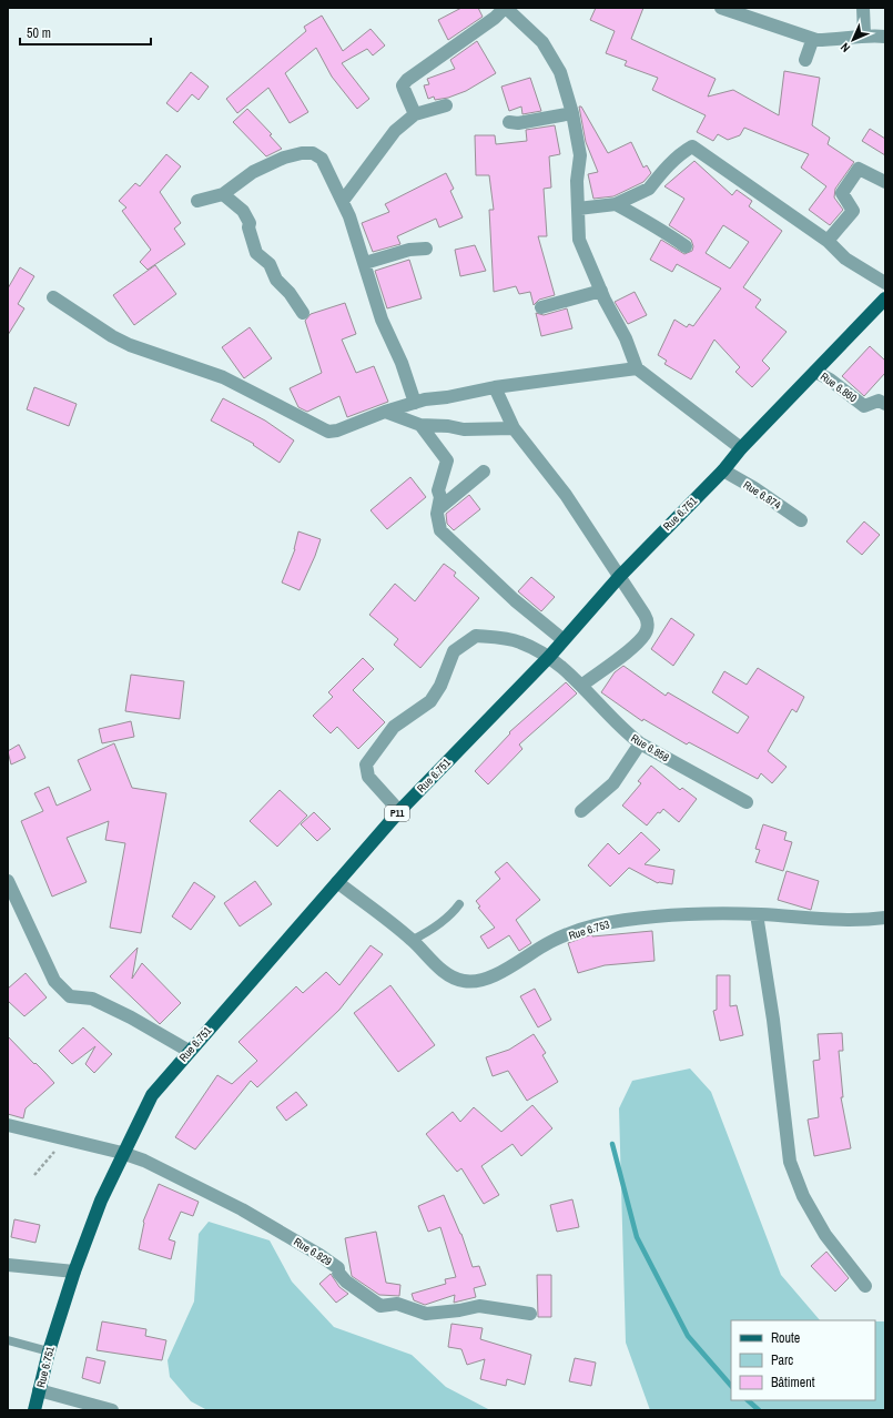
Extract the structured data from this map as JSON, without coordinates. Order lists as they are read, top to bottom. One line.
{"streets":{"main road":["Rue 6.751","P11"],"street":["Rue 6.860","Rue 6.874","Rue 6.858","Rue 6.753","Rue 6.829"]},"crossings":[["Rue 6.860","Rue 6.751"],["Rue 6.874","Rue 6.751"],["Rue 6.751","Rue 6.858"],["Rue 6.751","Rue 6.753"],["Rue 6.751","Rue 6.829"]],"legend":["Route","Parc","Bâtiment"],"scale_bar":"50 m","north":"bottom left"}
